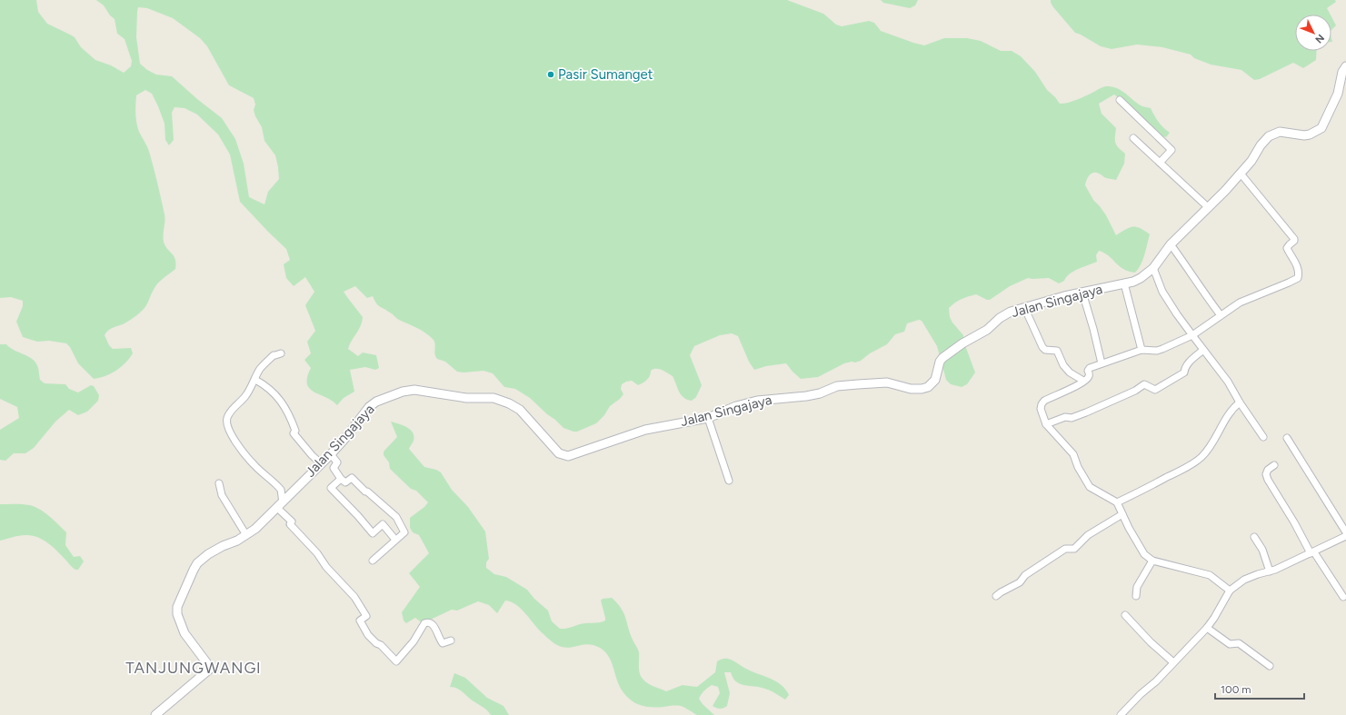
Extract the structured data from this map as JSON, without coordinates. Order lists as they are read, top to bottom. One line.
{"streets":{"street":["Jalan Singajaya"]},"districts":["TANJUNGWANGI"],"places":["Pasir Sumanget"],"scale_bar":"100 m","north":"bottom right"}
